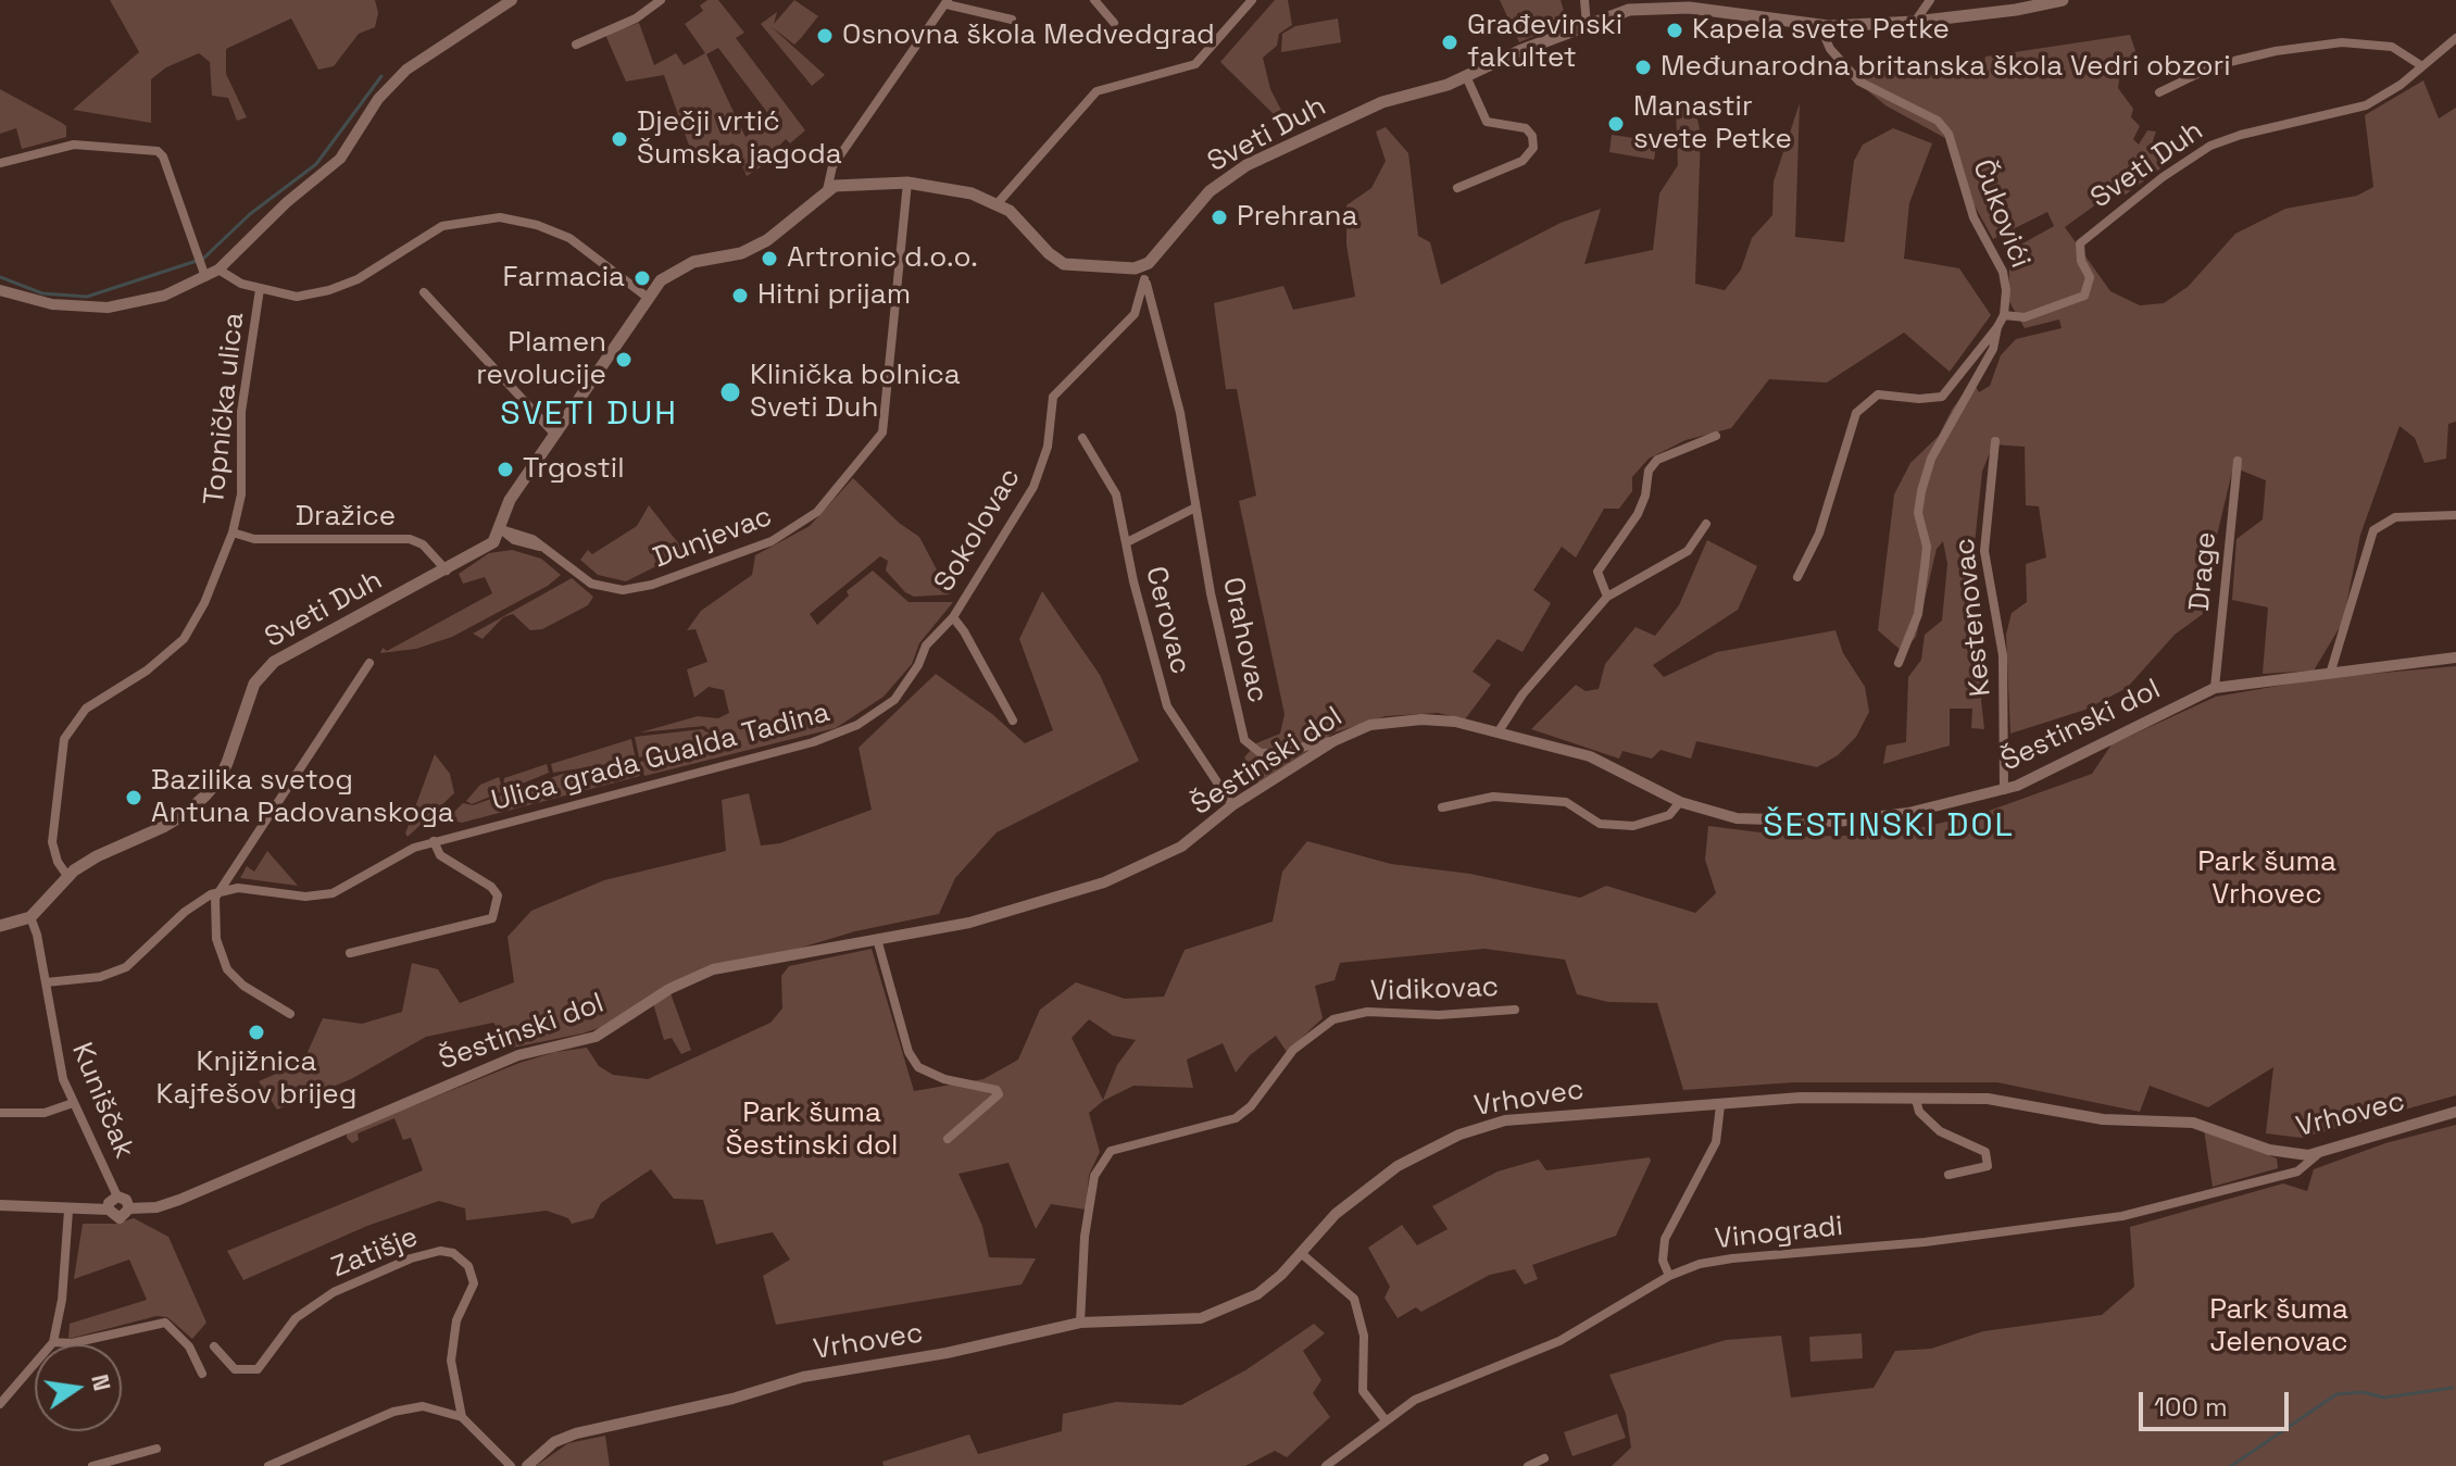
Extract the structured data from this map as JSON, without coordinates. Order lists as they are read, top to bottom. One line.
{"streets":{"main road":["Sveti Duh"],"street":["Čukovići","Topnička ulica","Dražice","Sokolovac","Dunjevac","Drage","Kestenovac","Cerovac","Orahovac","Šestinski dol","Ulica grada Gualda Tadina","Vidikovac","Vrhovec","Kuniščak","Vinogradi","Zatišje"]},"crossings":[["Sveti Duh","Čukovići"],["Sveti Duh","Topnička ulica"],["Sveti Duh","Dražice"],["Sveti Duh","Sokolovac"],["Sveti Duh","Dunjevac"],["Sveti Duh","Orahovac"],["Sveti Duh","Kuniščak"],["Topnička ulica","Dražice"],["Sokolovac","Orahovac"],["Sokolovac","Ulica grada Gualda Tadina"],["Drage","Šestinski dol"],["Kestenovac","Šestinski dol"],["Cerovac","Šestinski dol"],["Orahovac","Šestinski dol"],["Šestinski dol","Kuniščak"],["Ulica grada Gualda Tadina","Kuniščak"],["Vidikovac","Vrhovec"],["Vrhovec","Vinogradi"]],"districts":["SVETI DUH","ŠESTINSKI DOL"],"parks":["Park šuma Vrhovec","Park šuma Šestinski dol","Park šuma Jelenovac"],"places":["Kapela svete Petke","Osnovna škola Medvedgrad","Građevinski fakultet","Međunarodna britanska škola Vedri obzori","Manastir svete Petke","Dječji vrtić Šumska jagoda","Prehrana","Artronic d.o.o.","Farmacia","Hitni prijam","Plamen revolucije","Klinička bolnica Sveti Duh","Trgostil","Bazilika svetog Antuna Padovanskoga","Knjižnica Kajfešov brijeg"],"scale_bar":"100 m","north":"right"}
